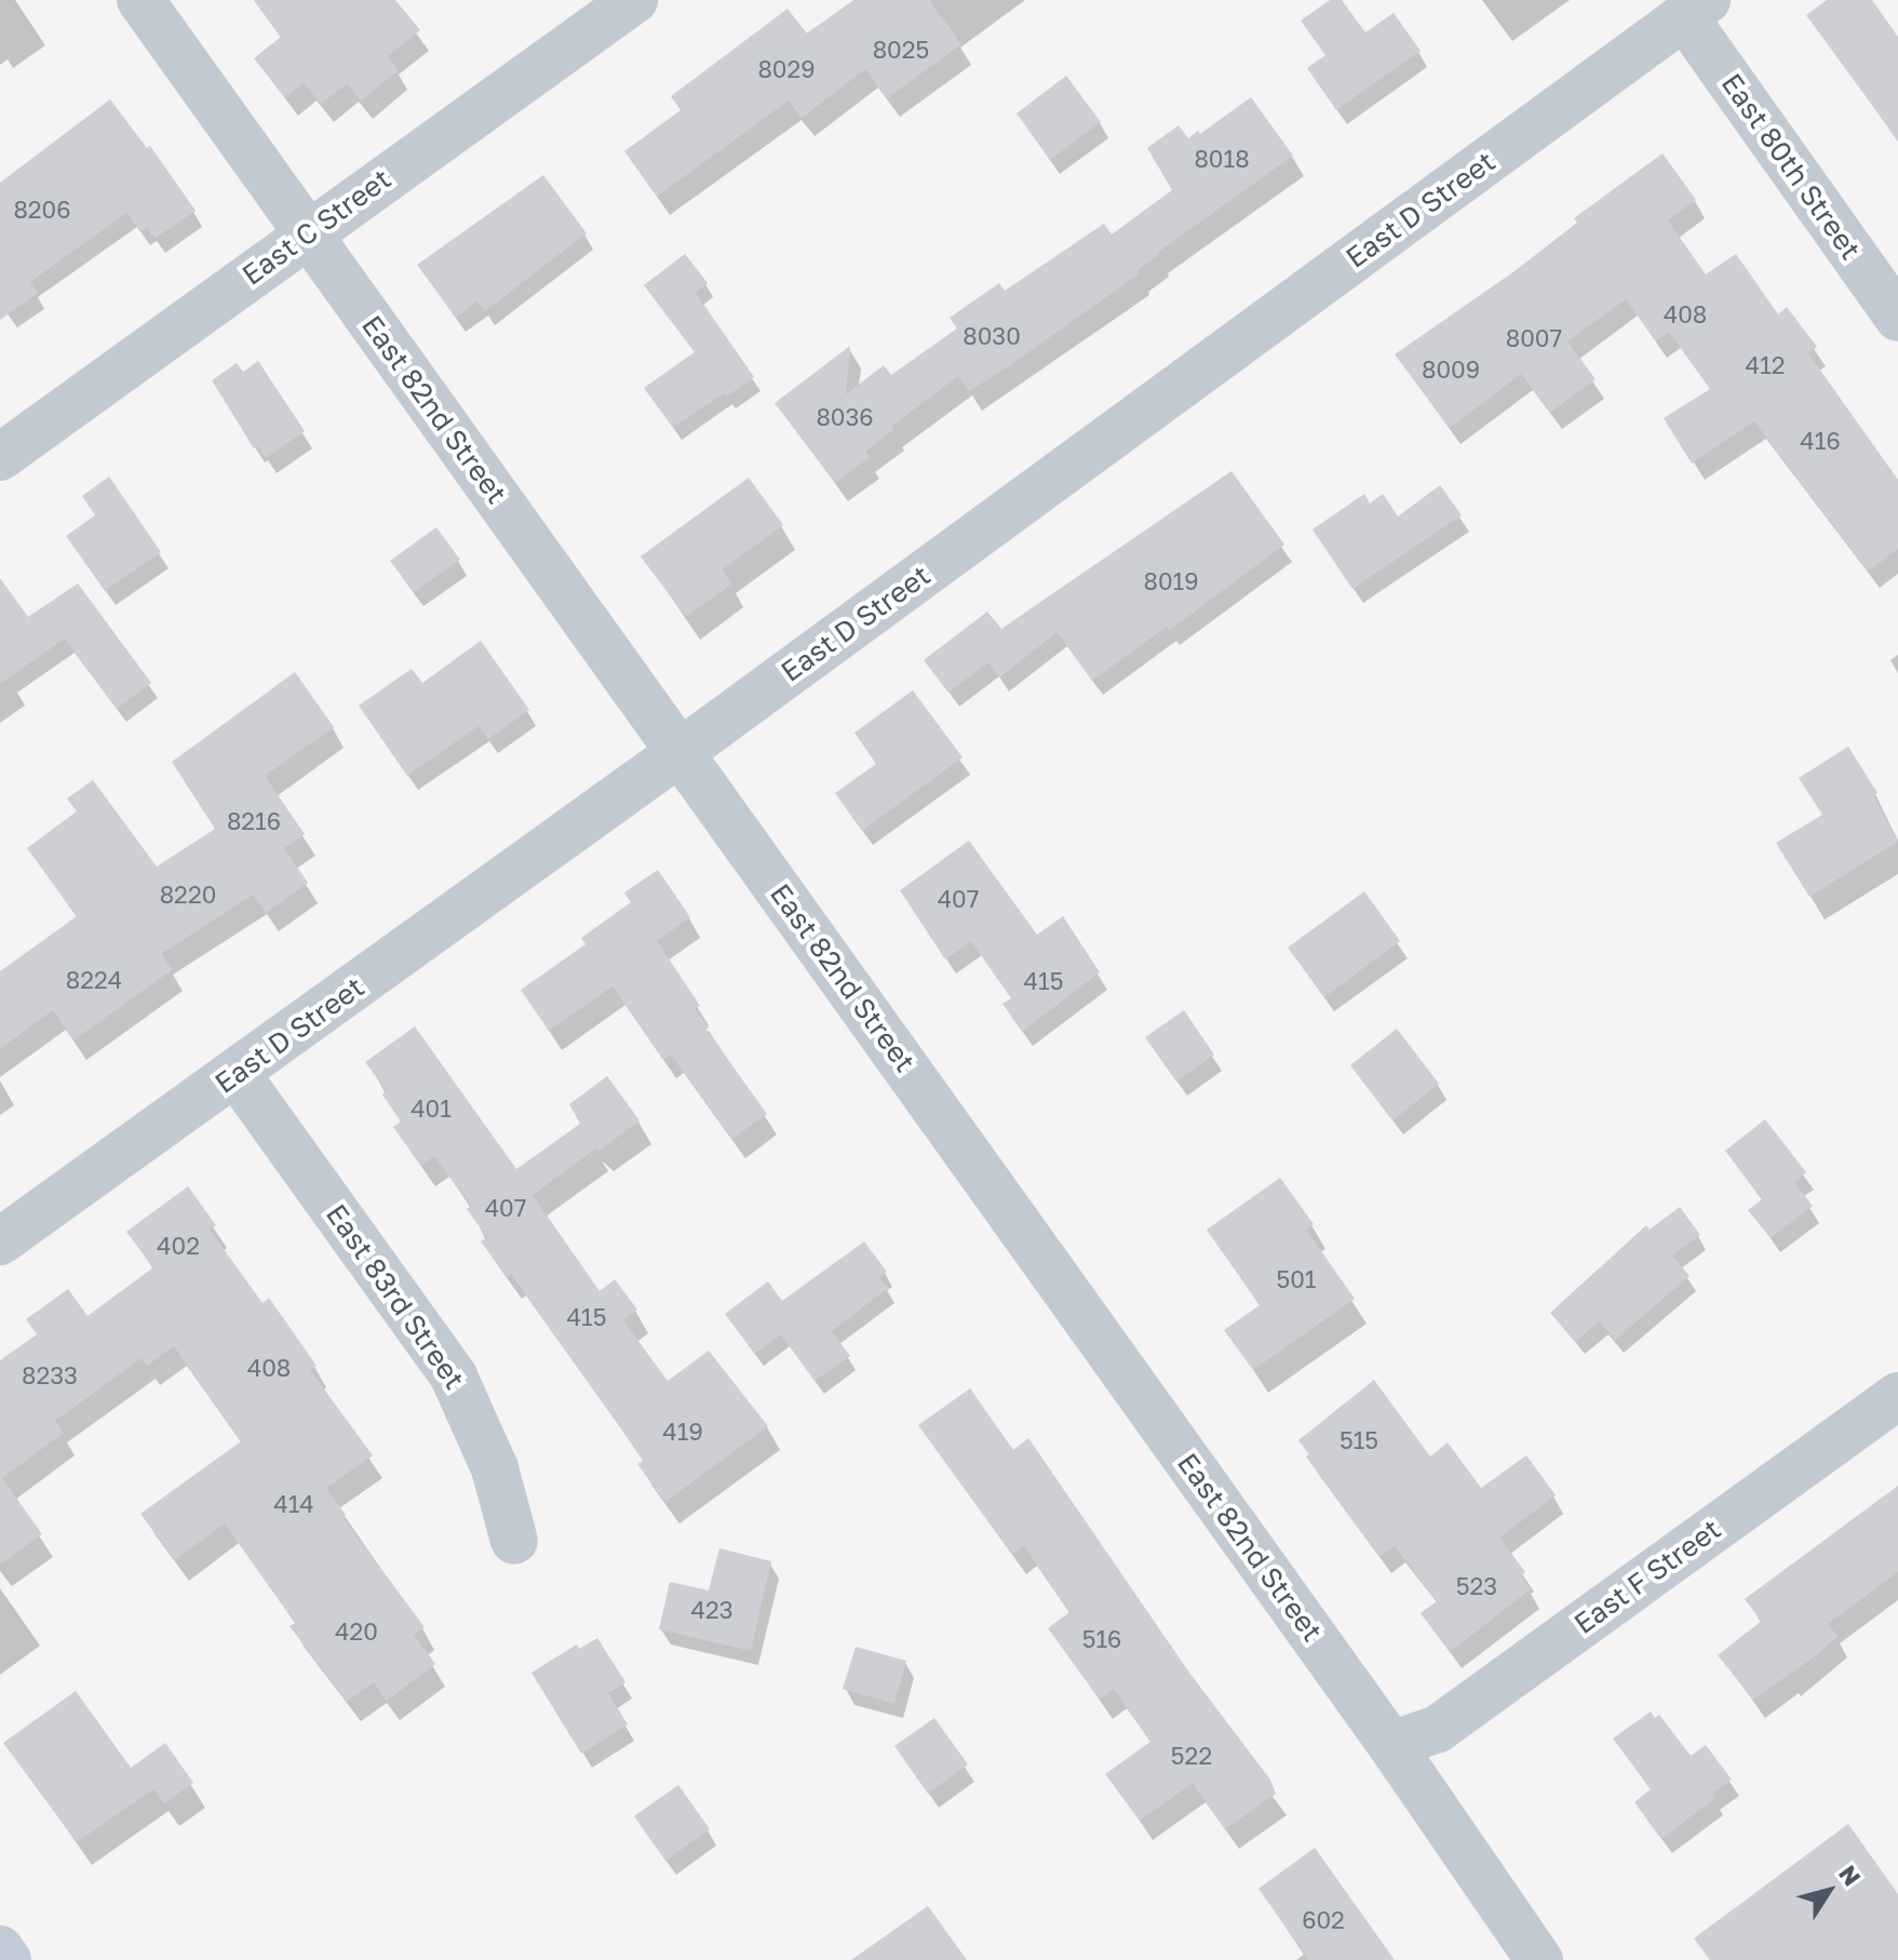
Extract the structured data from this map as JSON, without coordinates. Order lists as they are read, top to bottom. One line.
{"streets":{"street":["East 80th Street","East D Street","East C Street","East 82nd Street","East 83rd Street","East F Street"]},"crossings":[["East 80th Street","East D Street"],["East D Street","East 82nd Street"],["East D Street","East 83rd Street"],["East C Street","East 82nd Street"],["East 82nd Street","East F Street"]],"house_numbers":["8025","8029","8018","8206","408","8030","8007","412","8009","8036","416","8019","8216","8220","407","8224","415","401","407","402","501","415","408","8233","419","515","414","523","423","420","516","522","602"],"north":"top right"}
